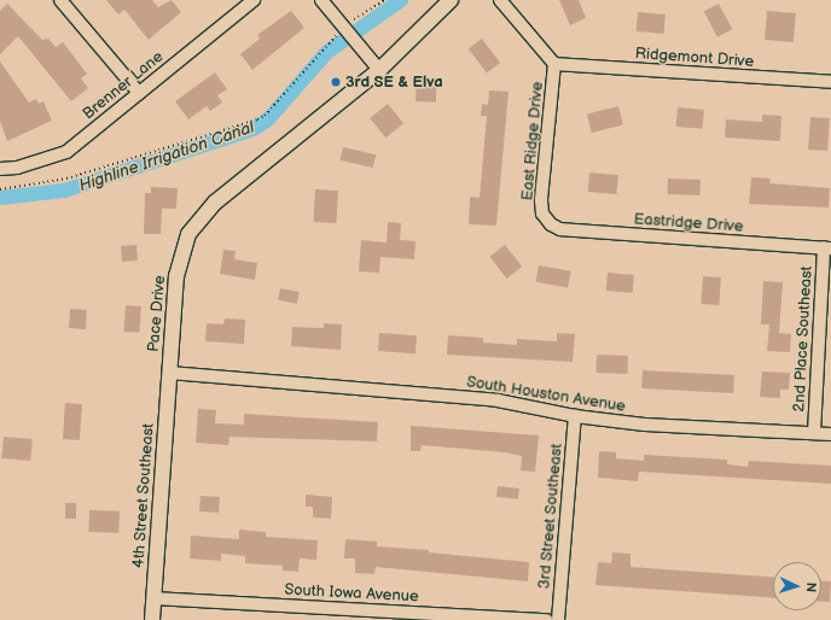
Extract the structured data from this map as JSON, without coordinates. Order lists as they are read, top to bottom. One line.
{"streets":{"street":["Ridgemont Drive","Brenner Lane","East Ridge Drive","Eastridge Drive","Pace Drive","2nd Place Southeast","South Houston Avenue","4th Street Southeast","3rd Street Southeast","South Iowa Avenue"]},"crossings":[["Ridgemont Drive","East Ridge Drive"],["East Ridge Drive","Eastridge Drive"],["Eastridge Drive","2nd Place Southeast"],["Pace Drive","South Houston Avenue"],["Pace Drive","4th Street Southeast"],["2nd Place Southeast","South Houston Avenue"],["South Houston Avenue","4th Street Southeast"],["South Houston Avenue","3rd Street Southeast"],["4th Street Southeast","South Iowa Avenue"]],"water":["Highline Irrigation Canal"],"places":["3rd SE & Elva"],"north":"right"}
